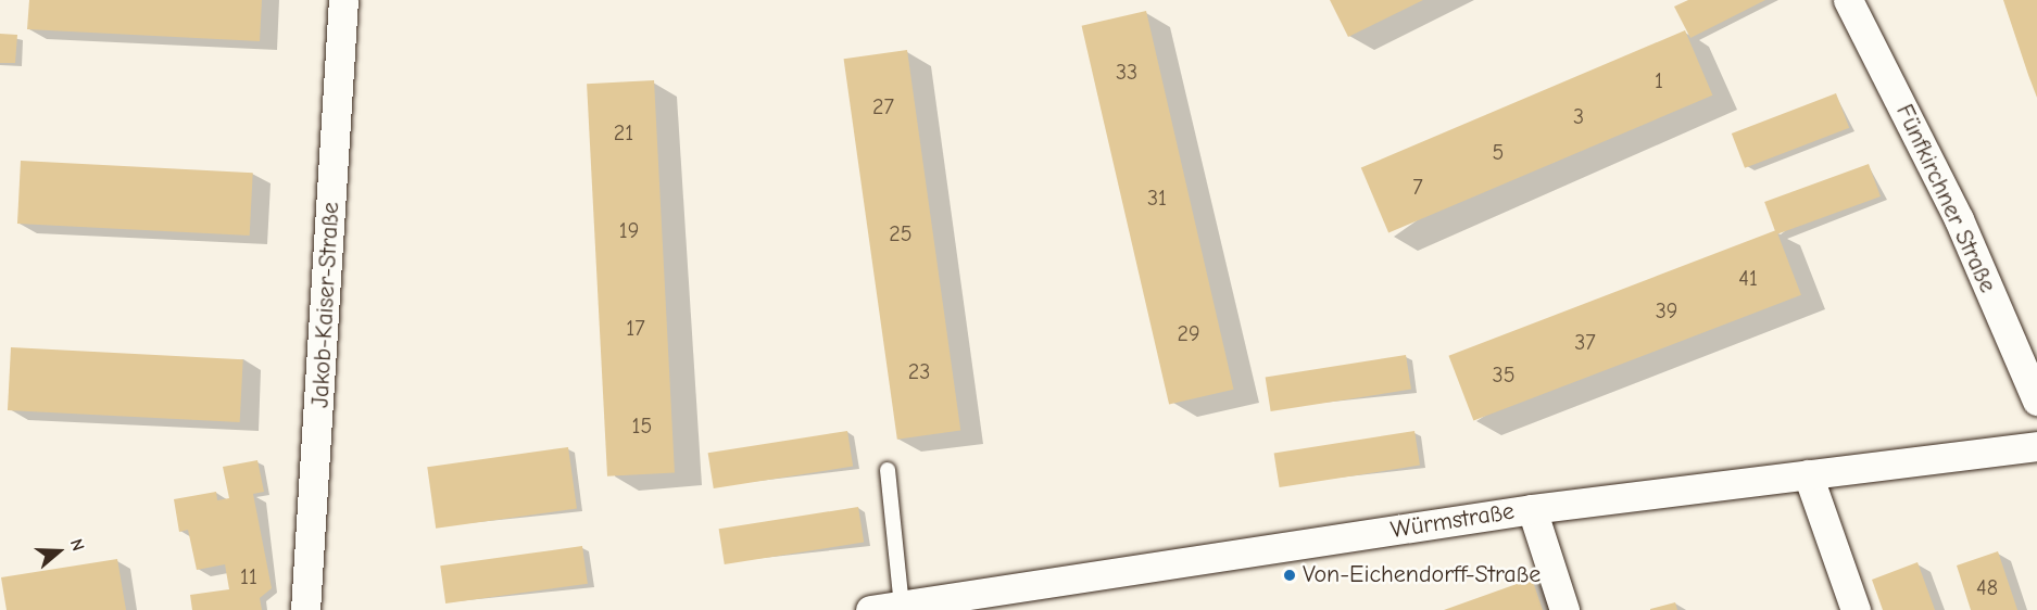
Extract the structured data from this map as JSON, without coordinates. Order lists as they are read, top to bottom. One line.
{"streets":{"street":["Fünfkirchner Straße","Jakob-Kaiser-Straße","Würmstraße"]},"places":["Von-Eichendorff-Straße"],"house_numbers":["33","1","27","3","21","5","7","31","19","25","41","39","17","29","37","23","35","15","11","48"],"north":"right"}
